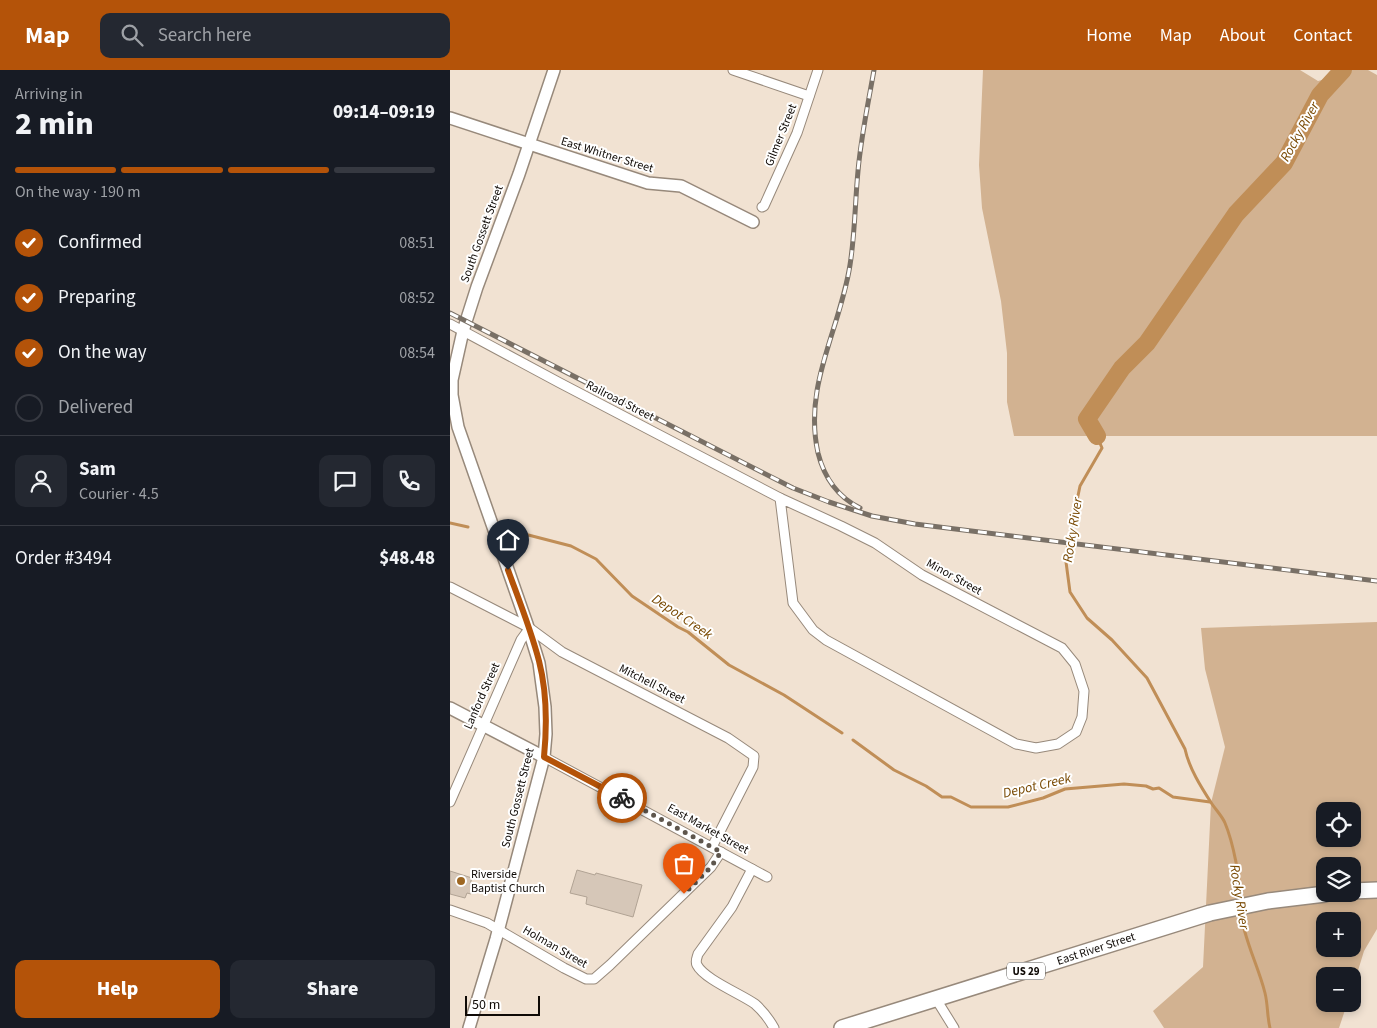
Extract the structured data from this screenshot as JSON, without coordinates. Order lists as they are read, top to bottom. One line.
{"streets":{"highway":["East River Street","US 29"],"main road":["East Whitner Street","South Gossett Street","East Market Street"],"street":["Gilmer Street","Railroad Street","Minor Street","Mitchell Street","Lanford Street","Holman Street"]},"crossings":[["East Whitner Street","South Gossett Street"],["South Gossett Street","Railroad Street"],["South Gossett Street","Mitchell Street"],["South Gossett Street","Lanford Street"],["South Gossett Street","East Market Street"],["South Gossett Street","Holman Street"],["Railroad Street","Minor Street"],["Mitchell Street","Lanford Street"],["Mitchell Street","East Market Street"],["Lanford Street","East Market Street"],["East Market Street","Holman Street"]],"water":["Rocky River","Depot Creek"],"places":["Riverside Baptist Church"],"scale_bar":"50 m","page":{"header":"Map","search":"Search here","nav":["Home","Map","About","Contact"],"heading":["2 min","Arriving in","09:14–09:19"],"panel":["Sam","Courier · 4.5","Order #3494","$48.48"],"bar":"On the way · 190 m","list":[["Confirmed","08:51"],["Preparing","08:52"],["On the way","08:54"],"Delivered"],"map_buttons":["+","−"],"buttons":["Help","Share"],"scale":"50 m"}}
